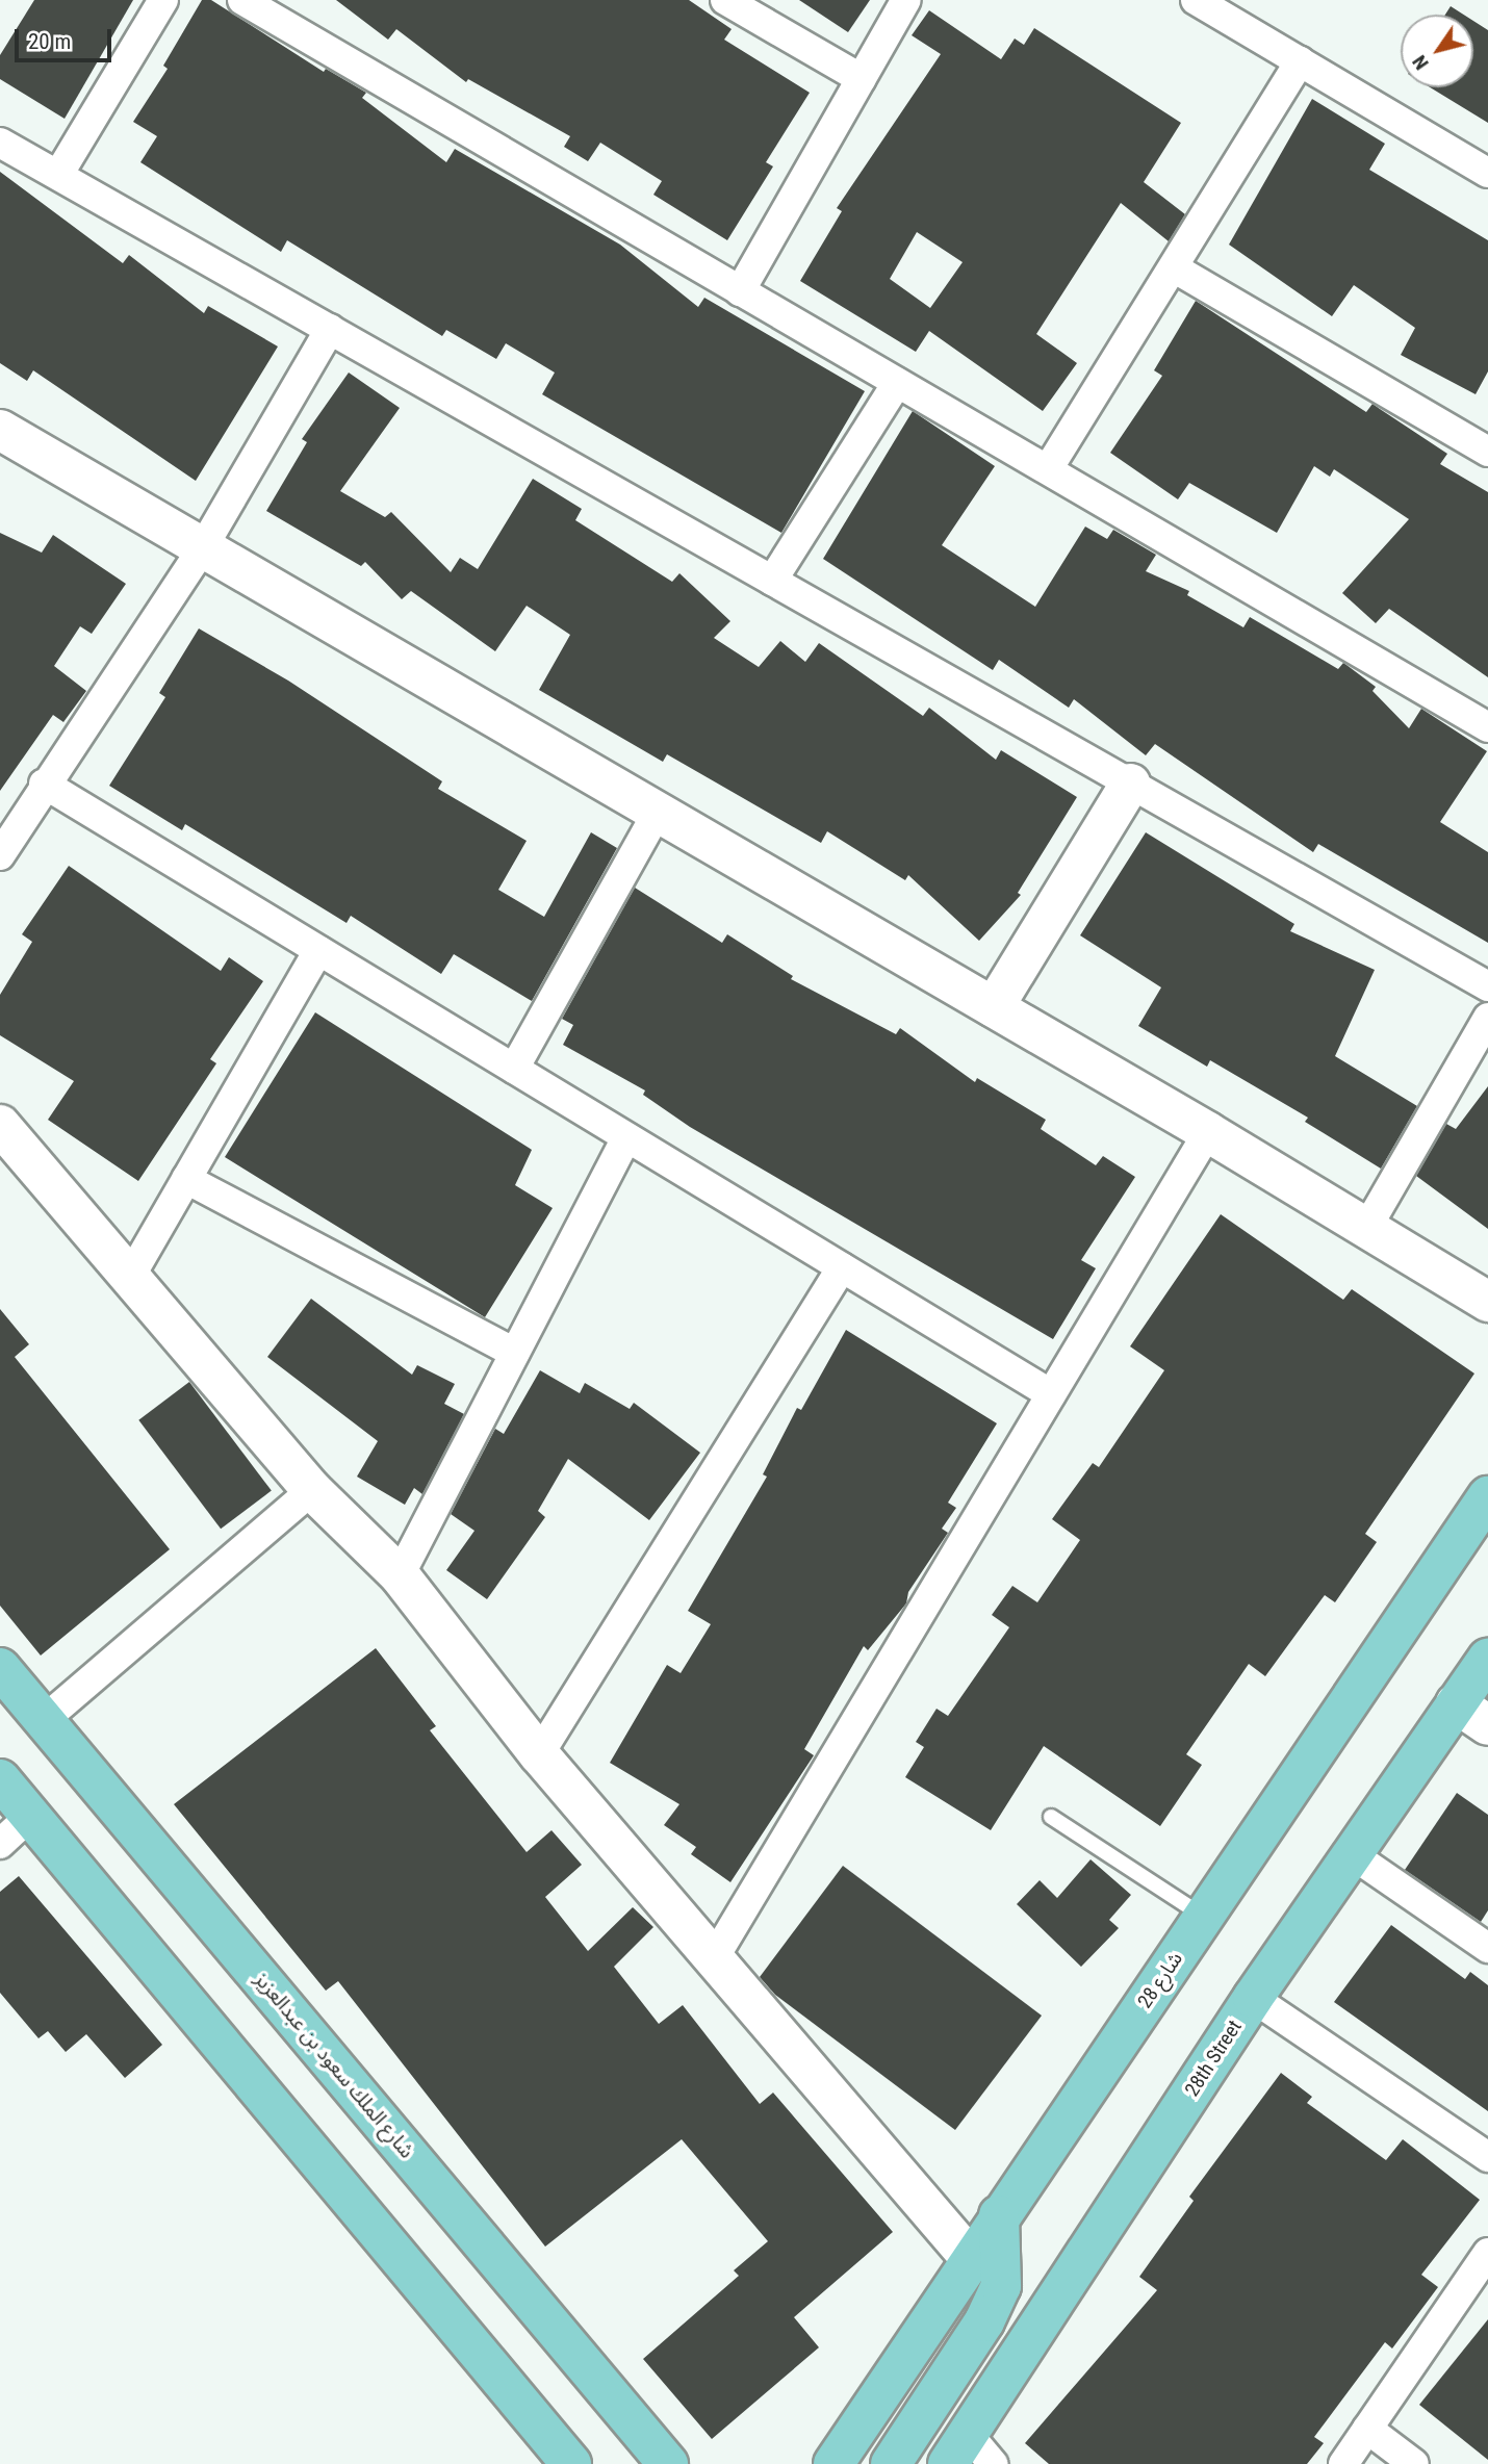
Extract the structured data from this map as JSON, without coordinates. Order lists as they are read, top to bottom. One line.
{"streets":{"main road":["شارع 28","28th Street","شارع الملك سعود بن عبدالعزيز"]},"scale_bar":"20 m","north":"bottom left"}
